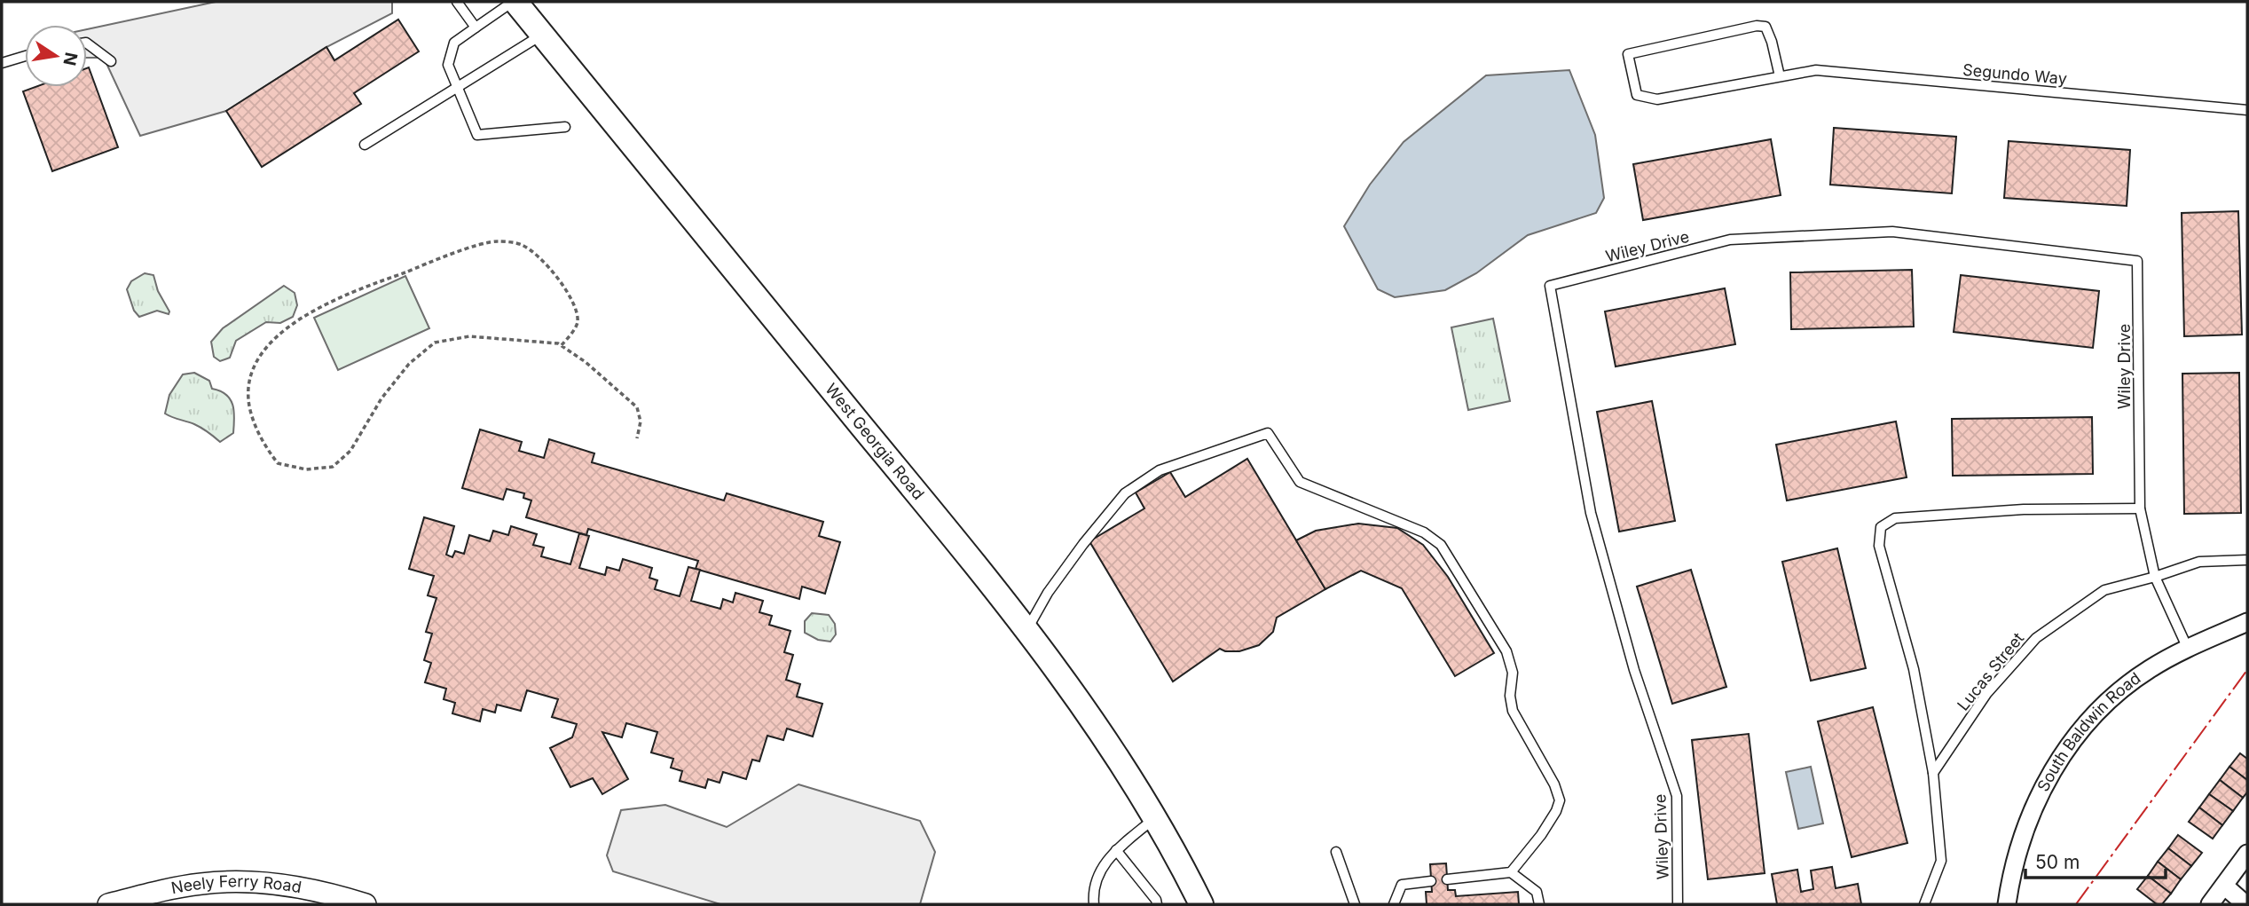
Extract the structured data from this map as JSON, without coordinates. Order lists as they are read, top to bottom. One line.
{"streets":{"main road":["West Georgia Road"],"street":["South Baldwin Road","Neely Ferry Road"],"lane":["Segundo Way","Wiley Drive","Lucas Street"]},"crossings":[["Wiley Drive","Lucas Street"],["Wiley Drive","South Baldwin Road"]],"scale_bar":"50 m","north":"right"}
